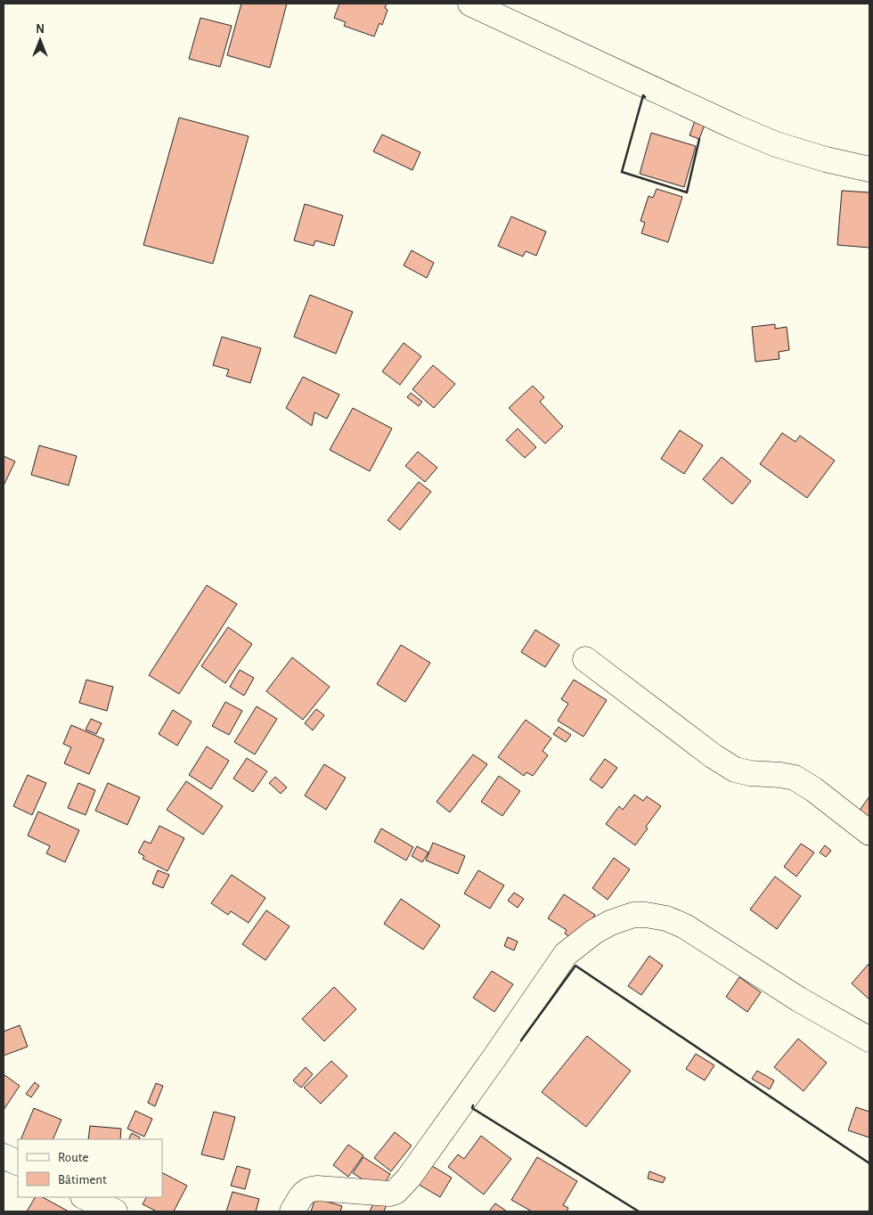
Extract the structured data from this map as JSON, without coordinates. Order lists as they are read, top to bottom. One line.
{"legend":["Route","Bâtiment"],"north":"top"}
